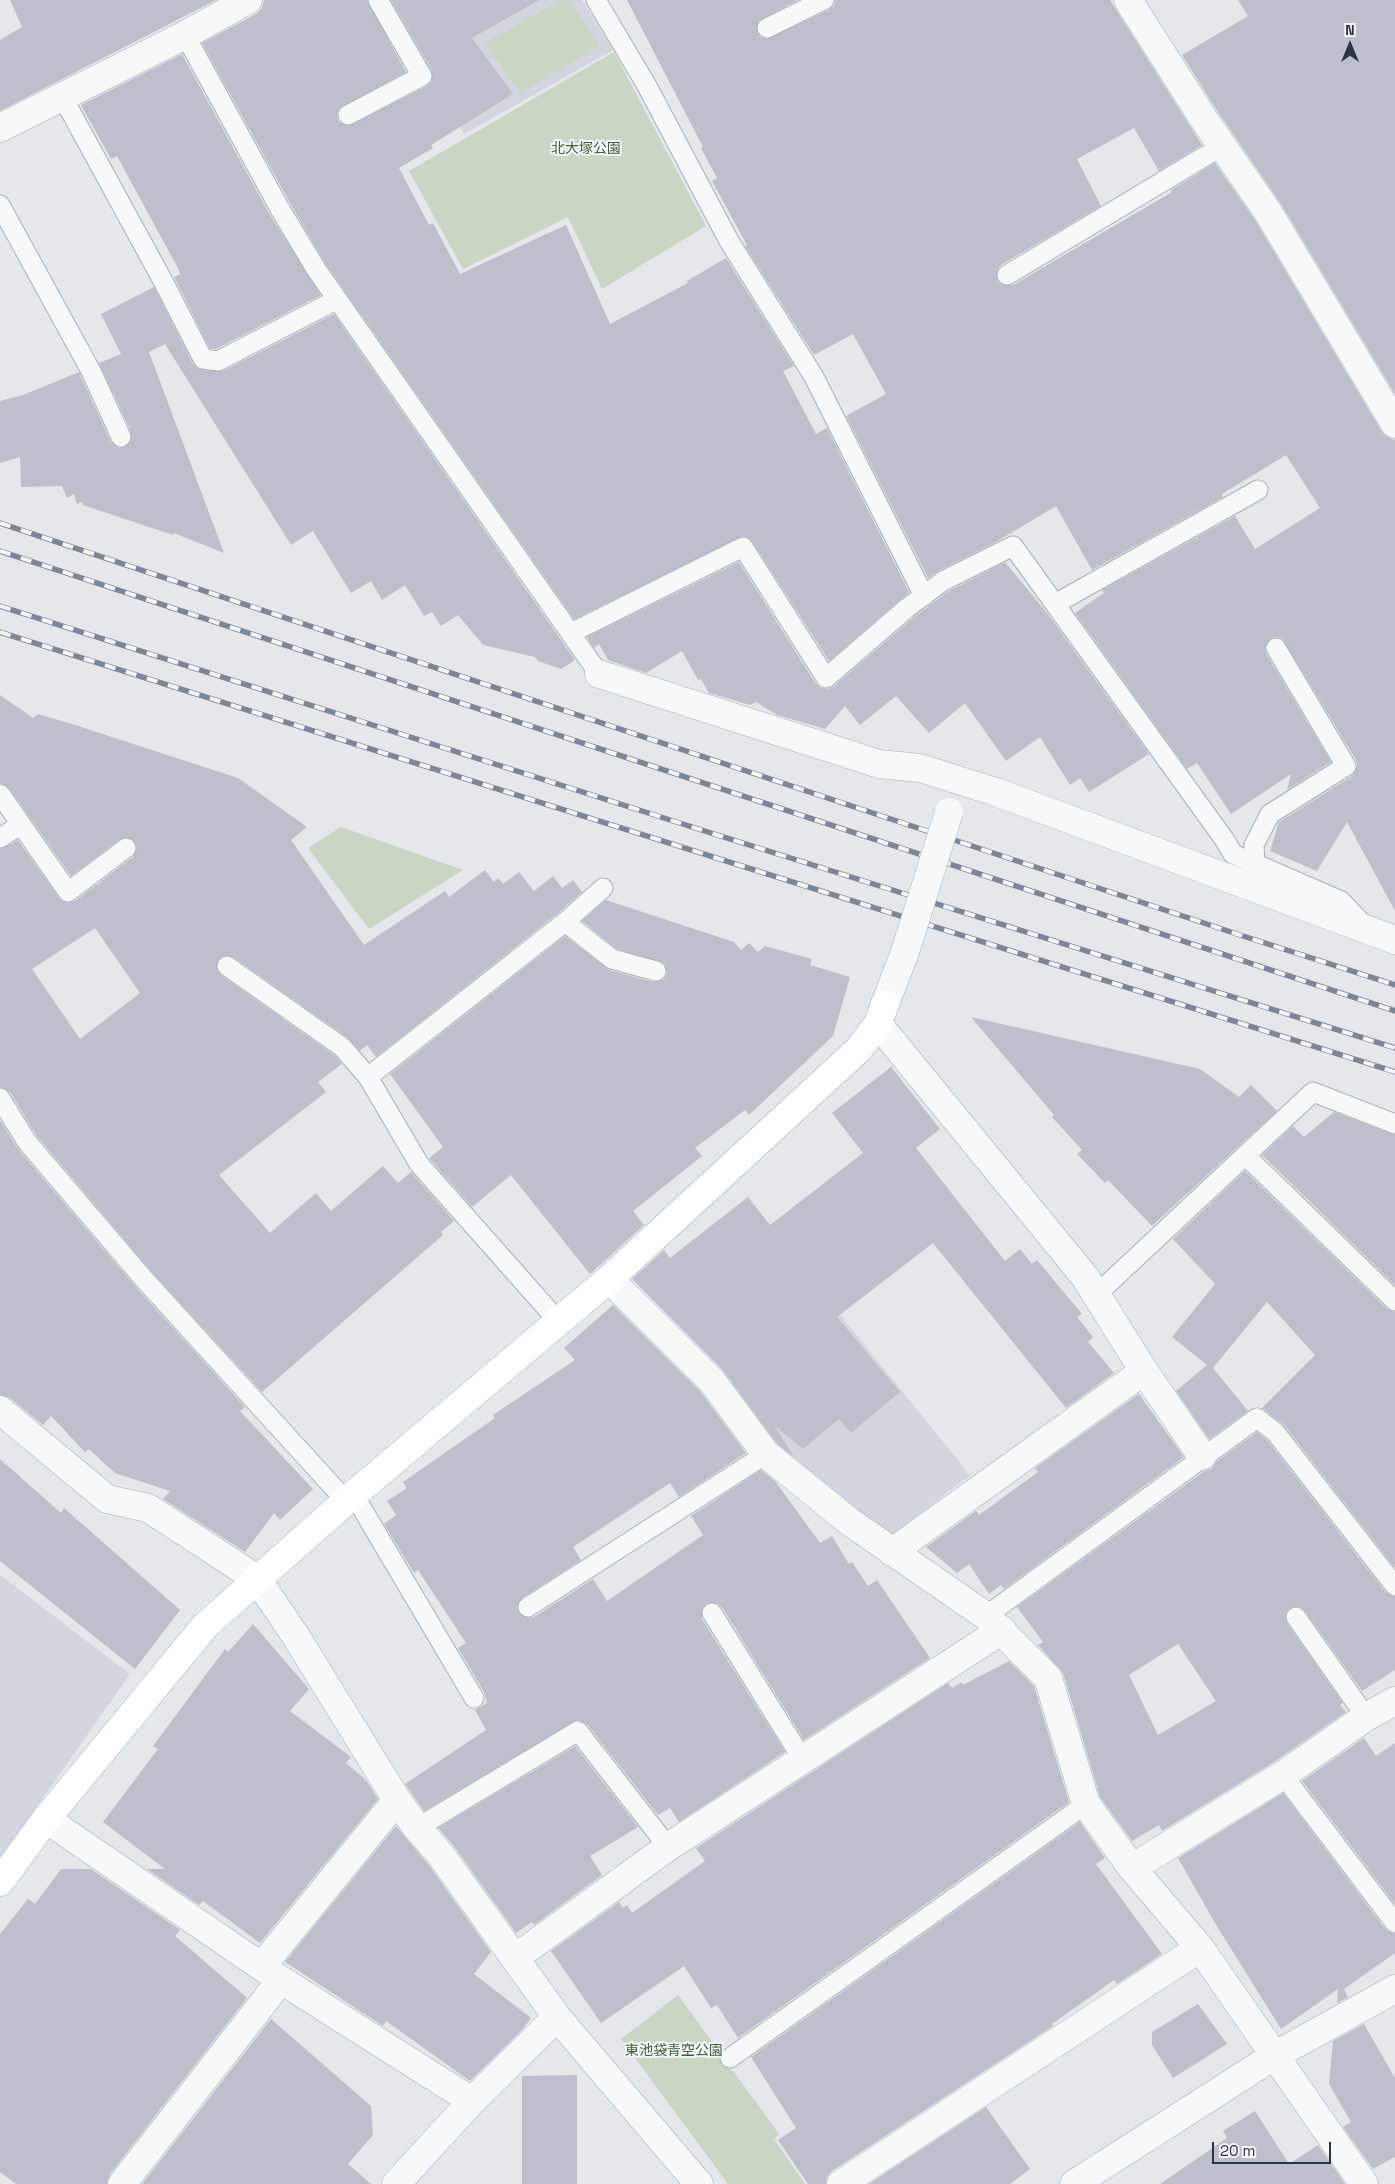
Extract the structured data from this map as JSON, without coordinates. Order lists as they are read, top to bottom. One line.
{"parks":["北大塚公園","東池袋青空公園"],"scale_bar":"20 m","north":"top"}
